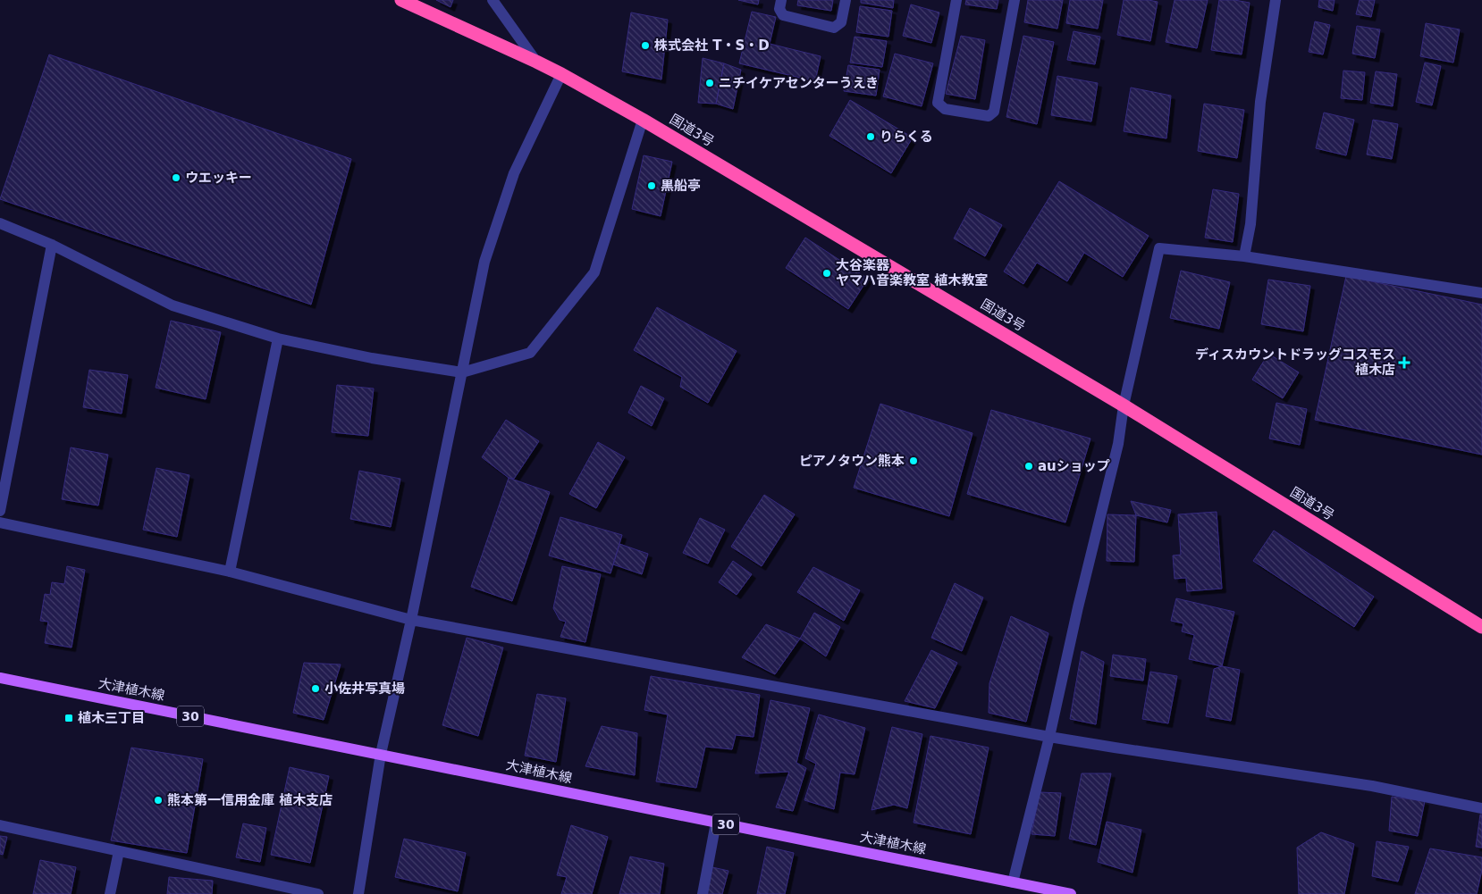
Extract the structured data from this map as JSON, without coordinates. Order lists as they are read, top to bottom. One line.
{"streets":{"highway":["国道3号"],"main road":["大津植木線","30"]},"places":{"other":["株式会社 T・S・D","ニチイケアセンターうえき","りらくる","ウエッキー","黒船亭","大谷楽器 ヤマハ音楽教室 植木教室","ピアノタウン熊本","auショップ","小佐井写真場","熊本第一信用金庫 植木支店"],"health":["ディスカウントドラッグコスモス 植木店"],"transit":["植木三丁目"]}}
